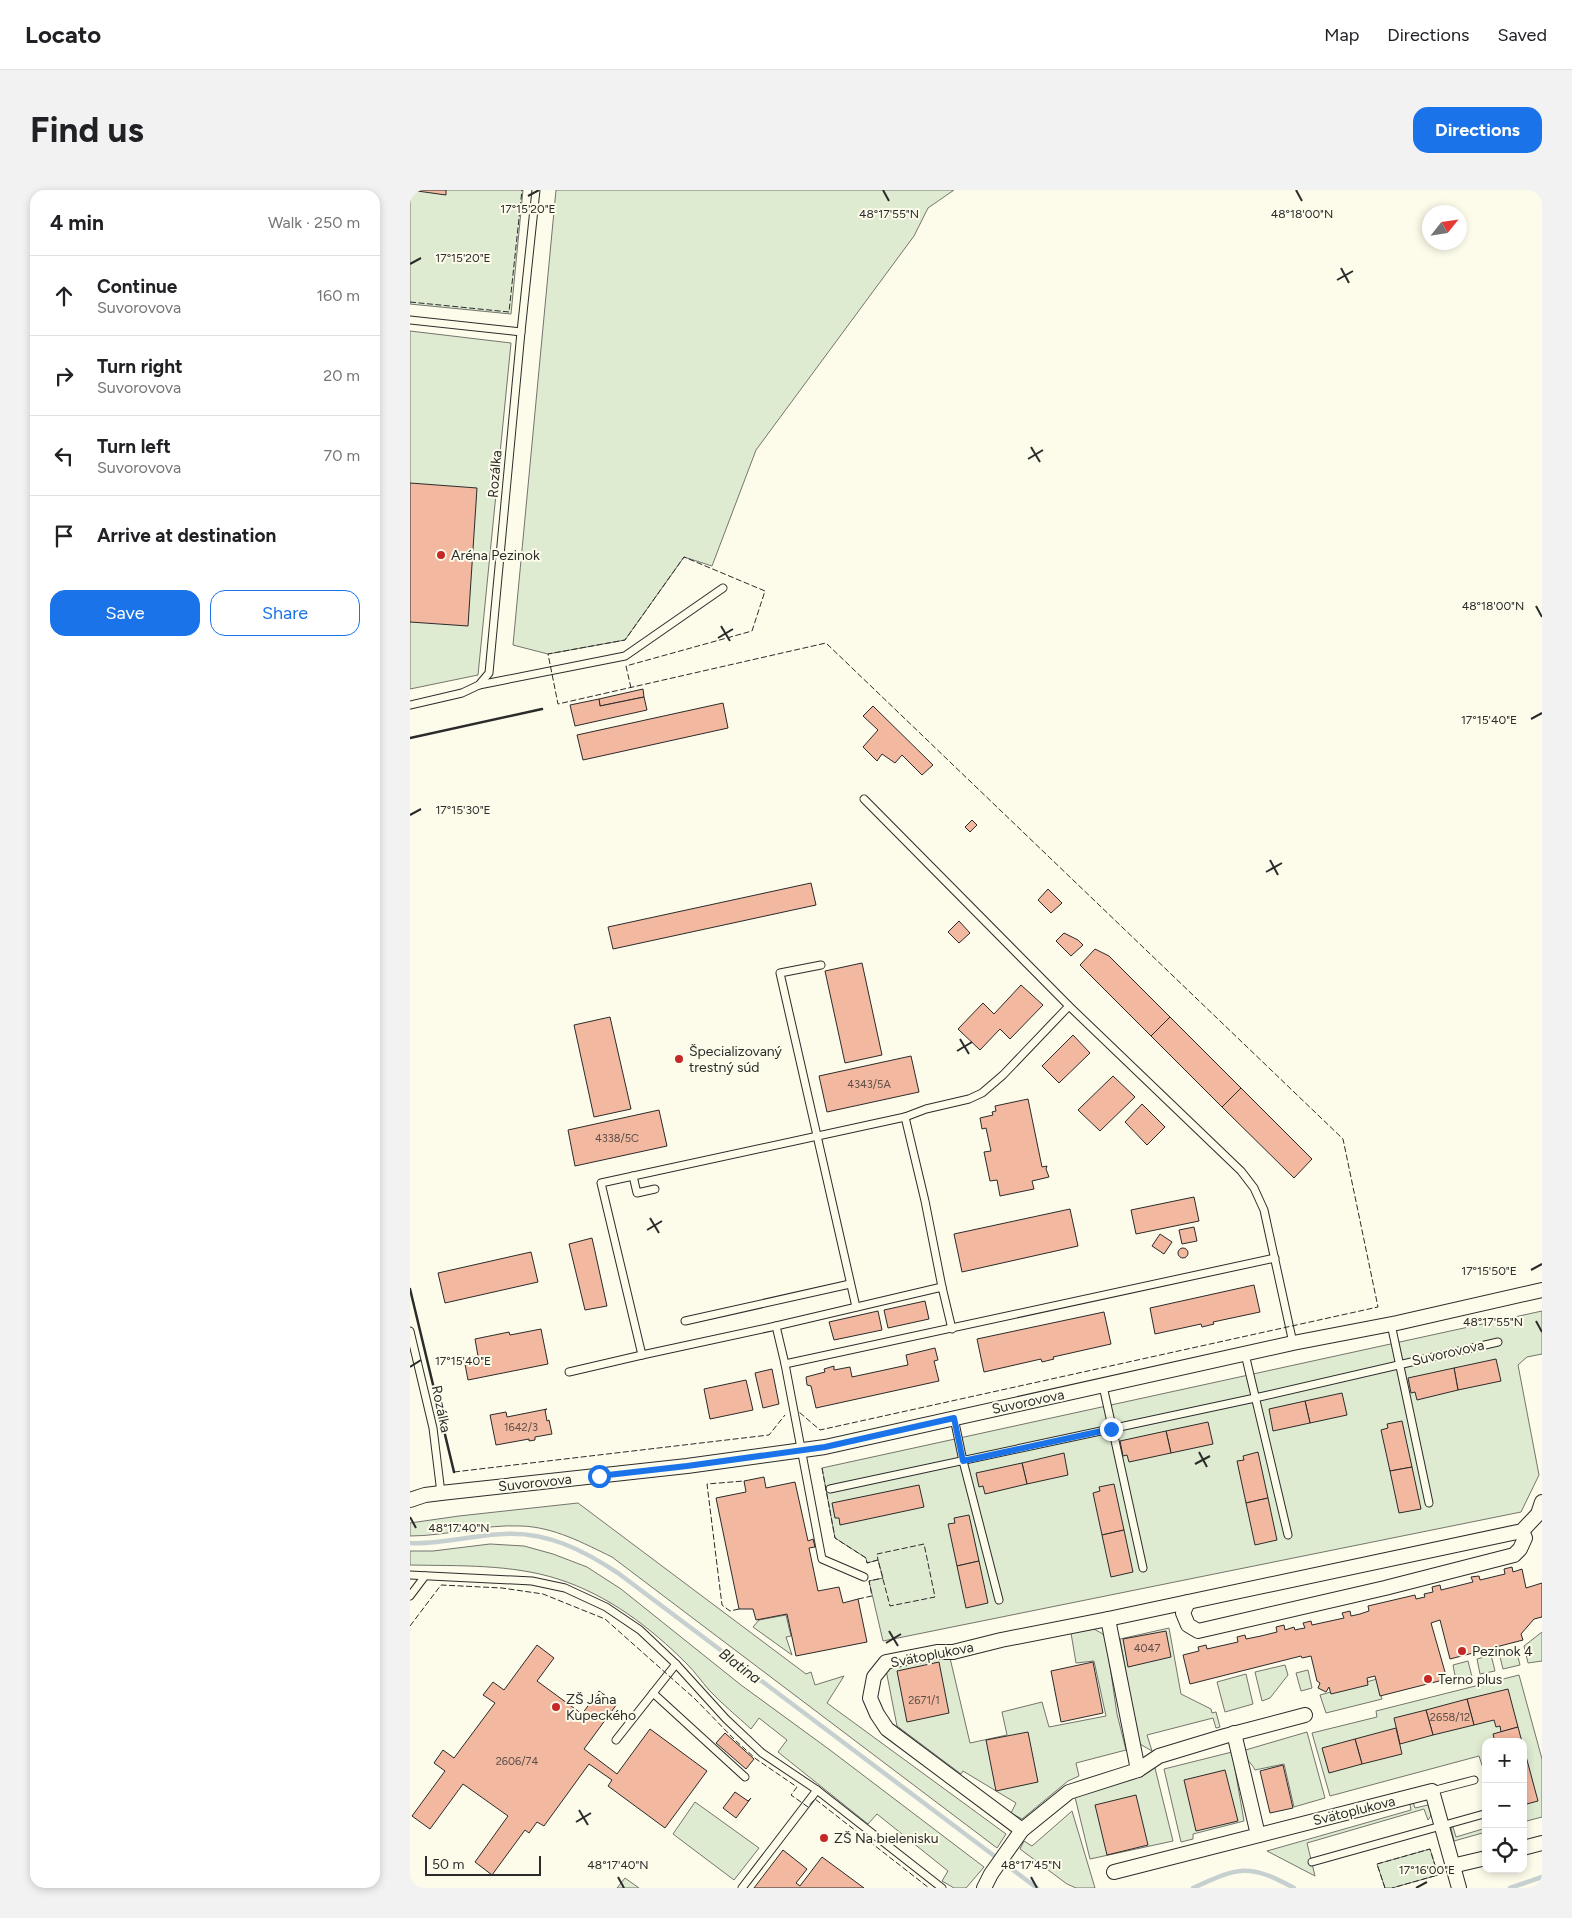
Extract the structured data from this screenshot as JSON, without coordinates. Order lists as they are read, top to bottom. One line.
{"streets":{"street":["Suvorovova","Svätoplukova"],"lane":["Rozálka"]},"crossings":[["Rozálka","Suvorovova"]],"water":["Blatina"],"places":["Aréna Pezinok","Špecializovaný trestný súd","Pezinok 4","Terno plus","ZŠ Jána Kupeckého","ZŠ Na bielenisku"],"house_numbers":["4343/5A","4338/5C","1642/3","4047","2671/1","2658/12","2606/74"],"scale_bar":"50 m","north":"top right","page":{"header":"Locato","nav":["Map","Directions","Saved"],"buttons":["Directions",["Save","Share"]],"title":"Find us","heading":["4 min","Walk · 250 m"],"list":[["Continue","Suvorovova","160 m"],["Turn right","Suvorovova","20 m"],["Turn left","Suvorovova","70 m"],"Arrive at destination"],"map_buttons":["+","−"],"scale":"50 m"},"coordinates":["17°15'20\"E","48°17'55\"N","48°18'00\"N","17°15'40\"E","17°15'30\"E","17°15'50\"E","48°17'40\"N","48°17'45\"N","17°16'00\"E"]}
